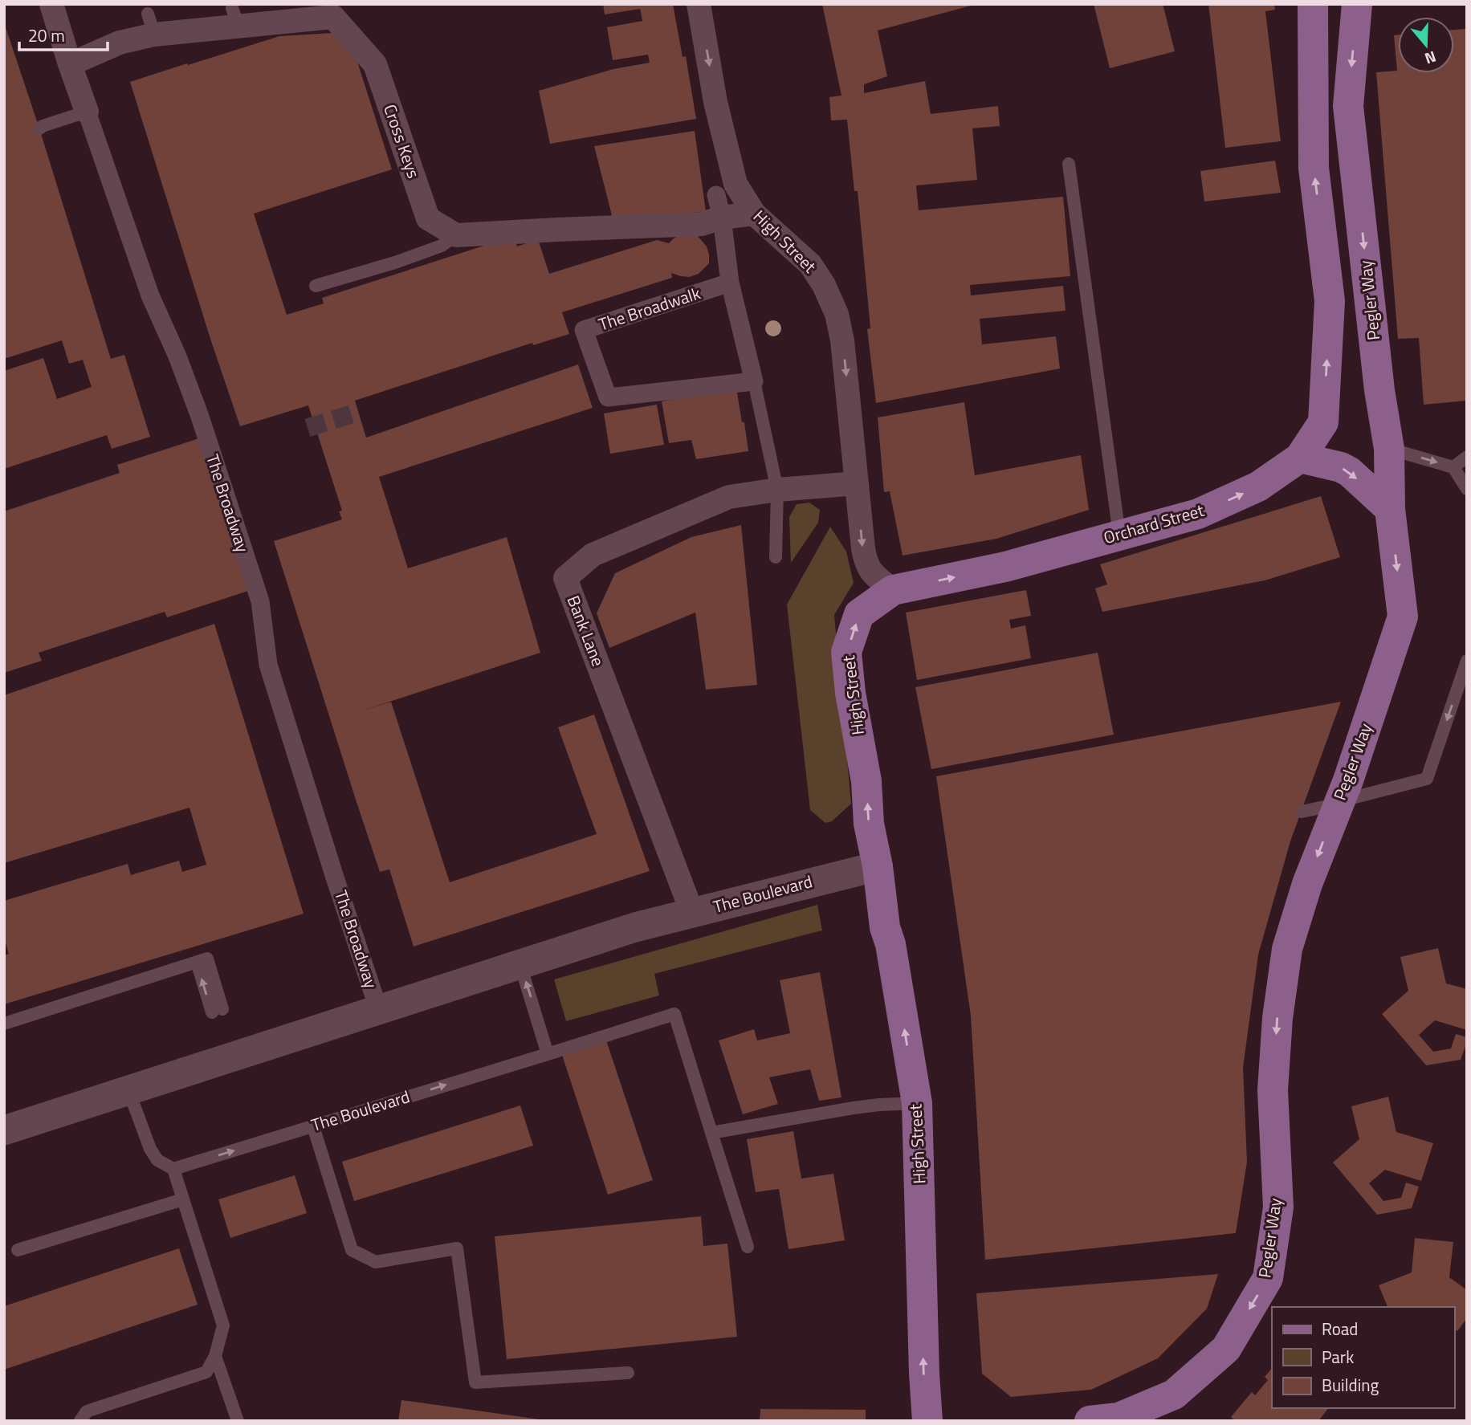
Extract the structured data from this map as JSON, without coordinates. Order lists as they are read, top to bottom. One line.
{"streets":{"main road":["High Street","Pegler Way","Orchard Street"],"street":["Cross Keys","The Broadwalk","The Broadway","Bank Lane","The Boulevard"]},"crossings":[["Cross Keys","The Broadway"],["High Street","Orchard Street"],["High Street","Bank Lane"],["High Street","The Boulevard"],["The Broadway","The Boulevard"],["Bank Lane","The Boulevard"]],"one_way":["Orchard Street"],"legend":["Road","Park","Building"],"scale_bar":"20 m","north":"bottom"}
